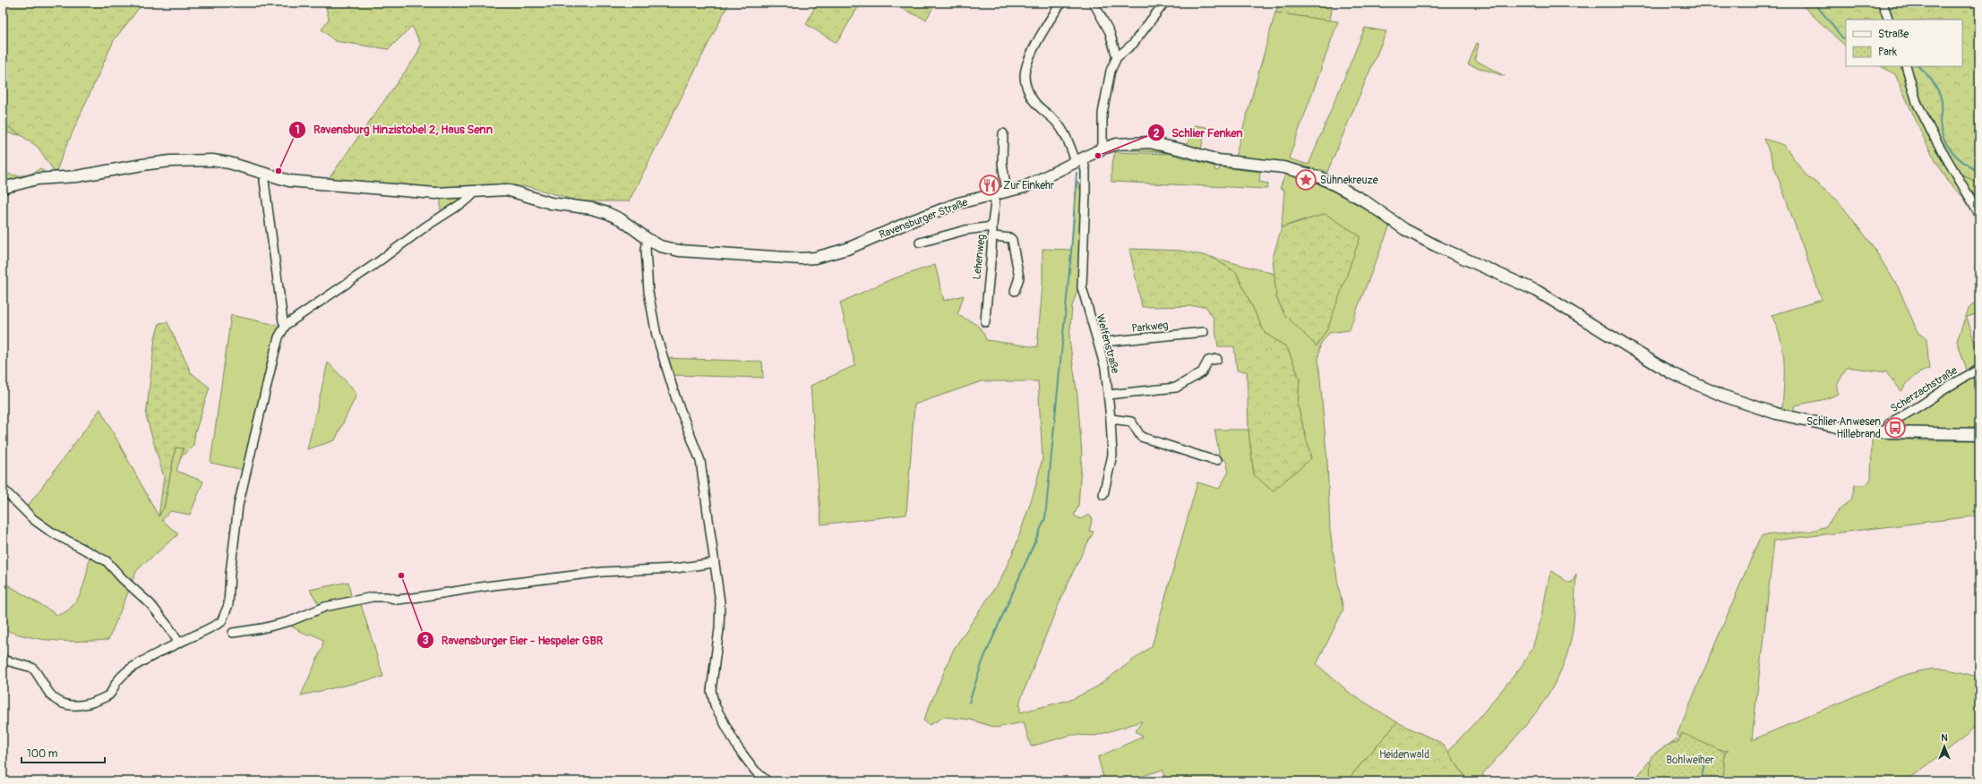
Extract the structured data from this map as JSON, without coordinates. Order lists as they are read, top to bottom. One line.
{"streets":{"main road":["Ravensburger Straße"],"street":["Lehenweg","Parkweg","Welfenstraße","Scherzachstraße"]},"crossings":[["Ravensburger Straße","Lehenweg"],["Ravensburger Straße","Welfenstraße"],["Ravensburger Straße","Scherzachstraße"],["Parkweg","Welfenstraße"]],"parks":["Heidenwald","Bohlweiher"],"places":{"other":["Schlier Fenken","Ravensburg Hinzistobel 2, Haus Senn","Ravensburger Eier - Hespeler GBR"],"place":["Sühnekreuze"],"restaurant":["Zur Einkehr"],"bus stop":["Schlier Anwesen Hillebrand"]},"legend":["Straße","Park"],"scale_bar":"100 m","north":"top"}
